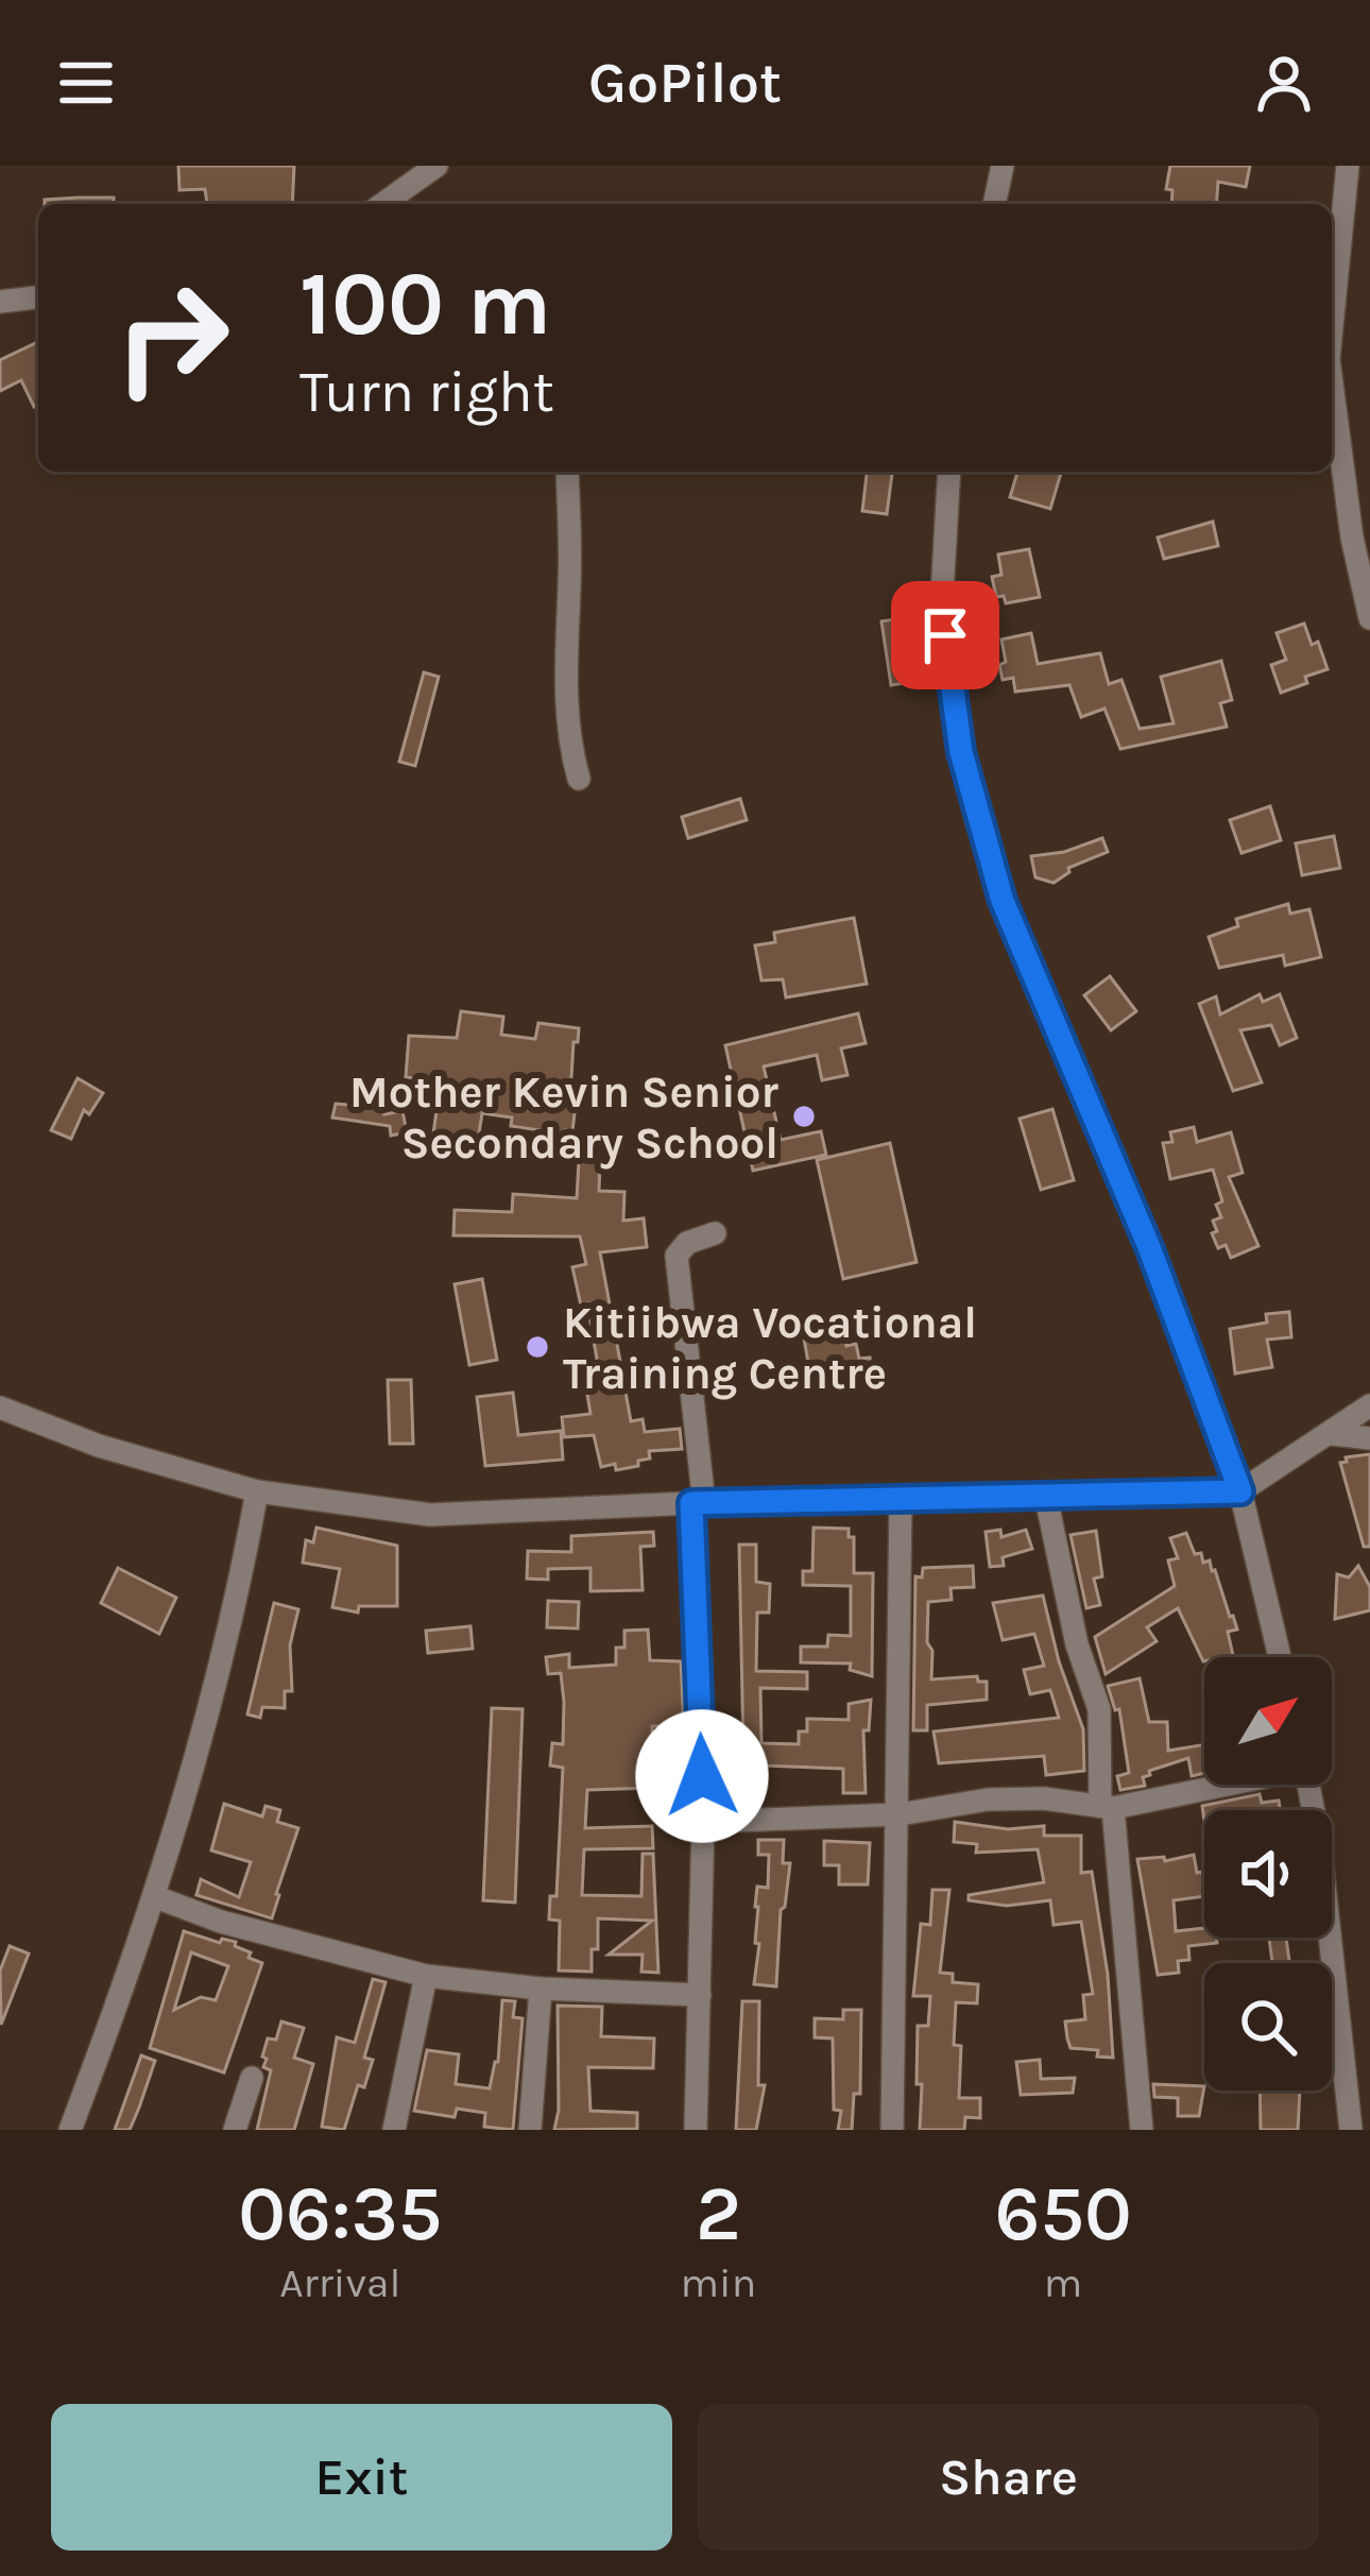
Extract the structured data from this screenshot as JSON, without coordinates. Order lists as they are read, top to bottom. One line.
{"places":["Mother Kevin Senior Secondary School","Kitiibwa Vocational Training Centre"],"north":"top right","page":{"header":"GoPilot","turn":["100 m","Turn right"],"eta":["06:35","Arrival","2","min","650","m"],"buttons":["Exit","Share"]}}
